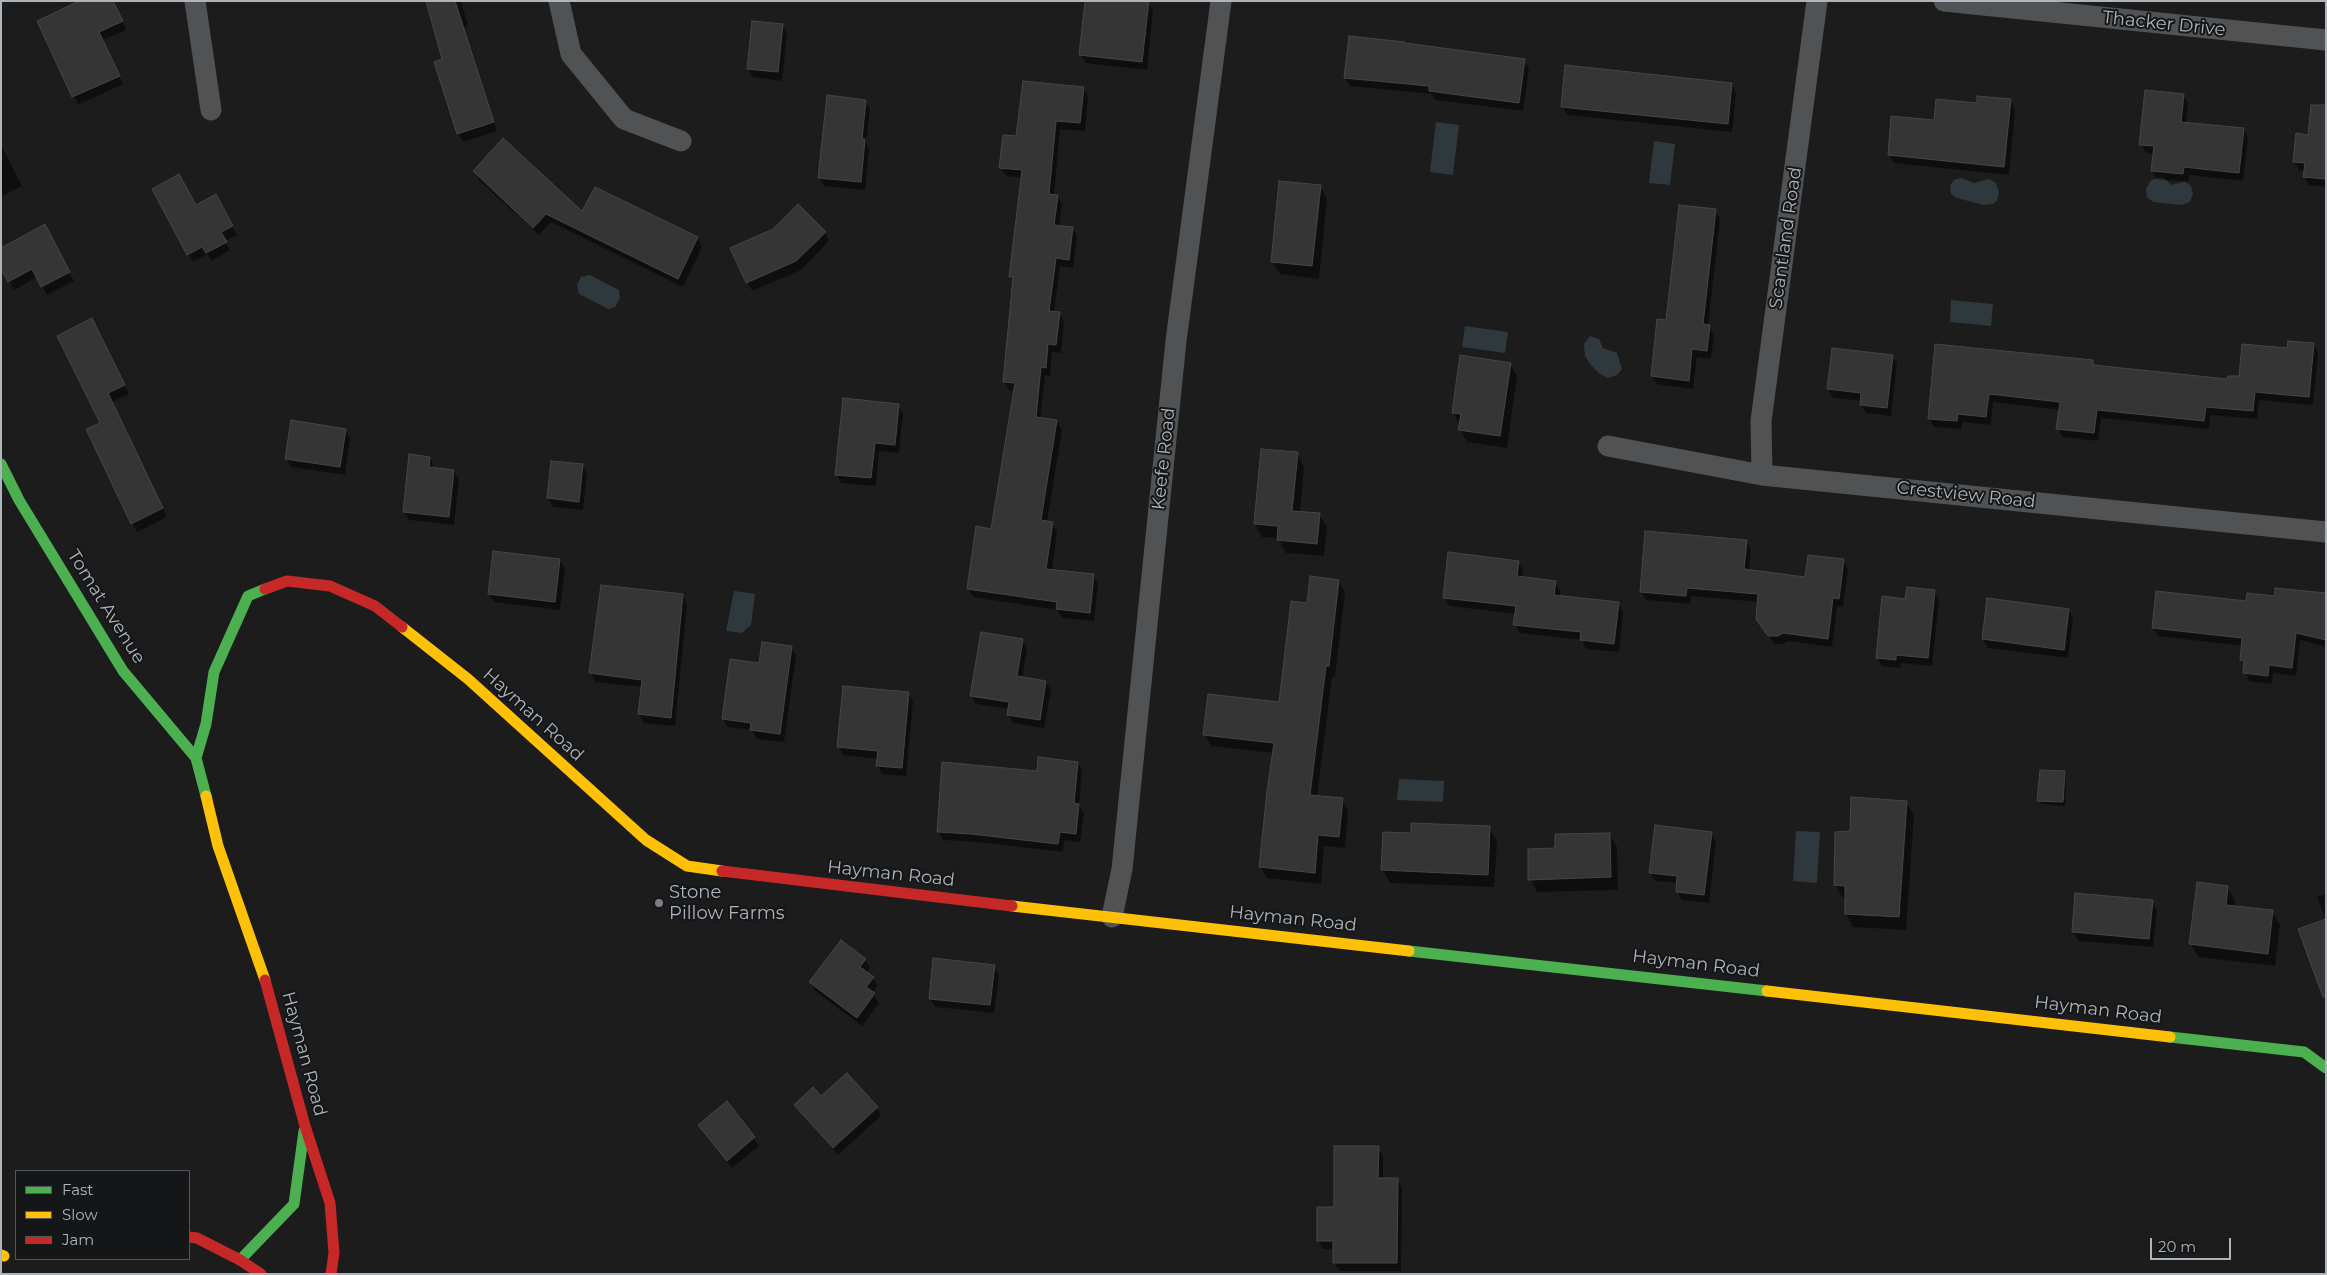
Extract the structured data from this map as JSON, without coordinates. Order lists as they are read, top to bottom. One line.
{"streets":{"street":["Thacker Drive","Scantland Road","Keefe Road","Crestview Road","Tomat Avenue","Hayman Road"]},"crossings":[["Scantland Road","Crestview Road"],["Keefe Road","Hayman Road"],["Tomat Avenue","Hayman Road"]],"places":["Stone Pillow Farms"],"legend":["Fast","Slow","Jam"],"scale_bar":"20 m"}
